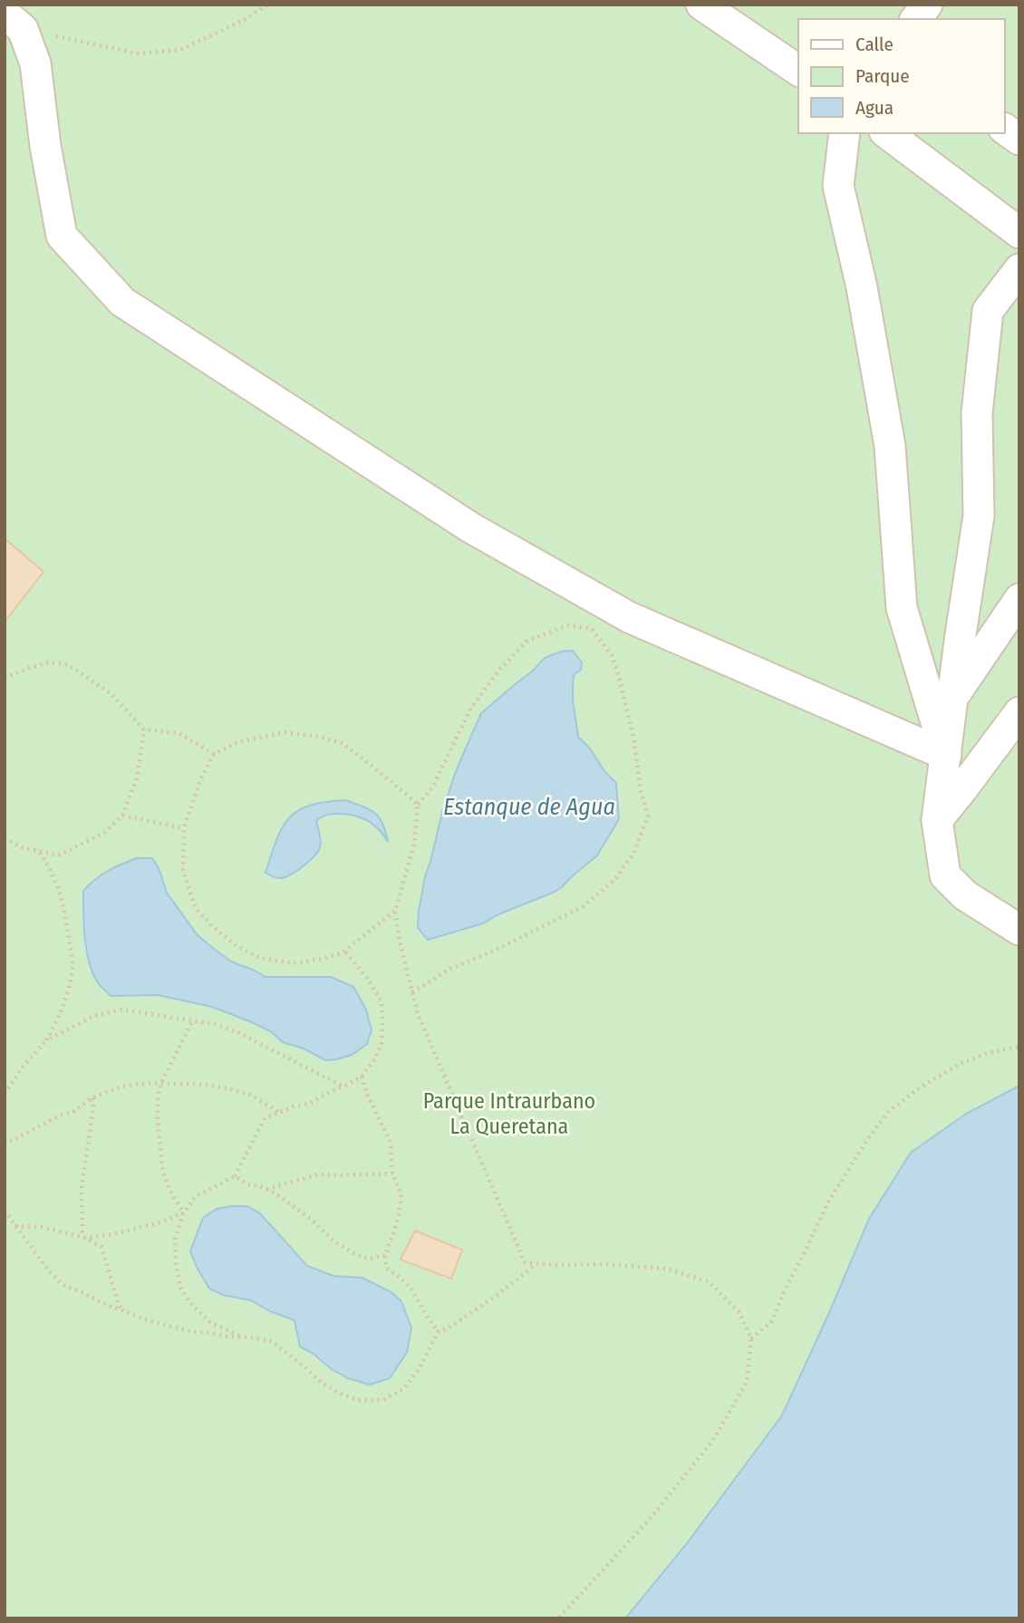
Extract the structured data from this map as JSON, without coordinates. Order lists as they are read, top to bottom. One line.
{"water":["Estanque de Agua"],"parks":["Parque Intraurbano La Queretana"],"legend":["Calle","Parque","Agua"]}
